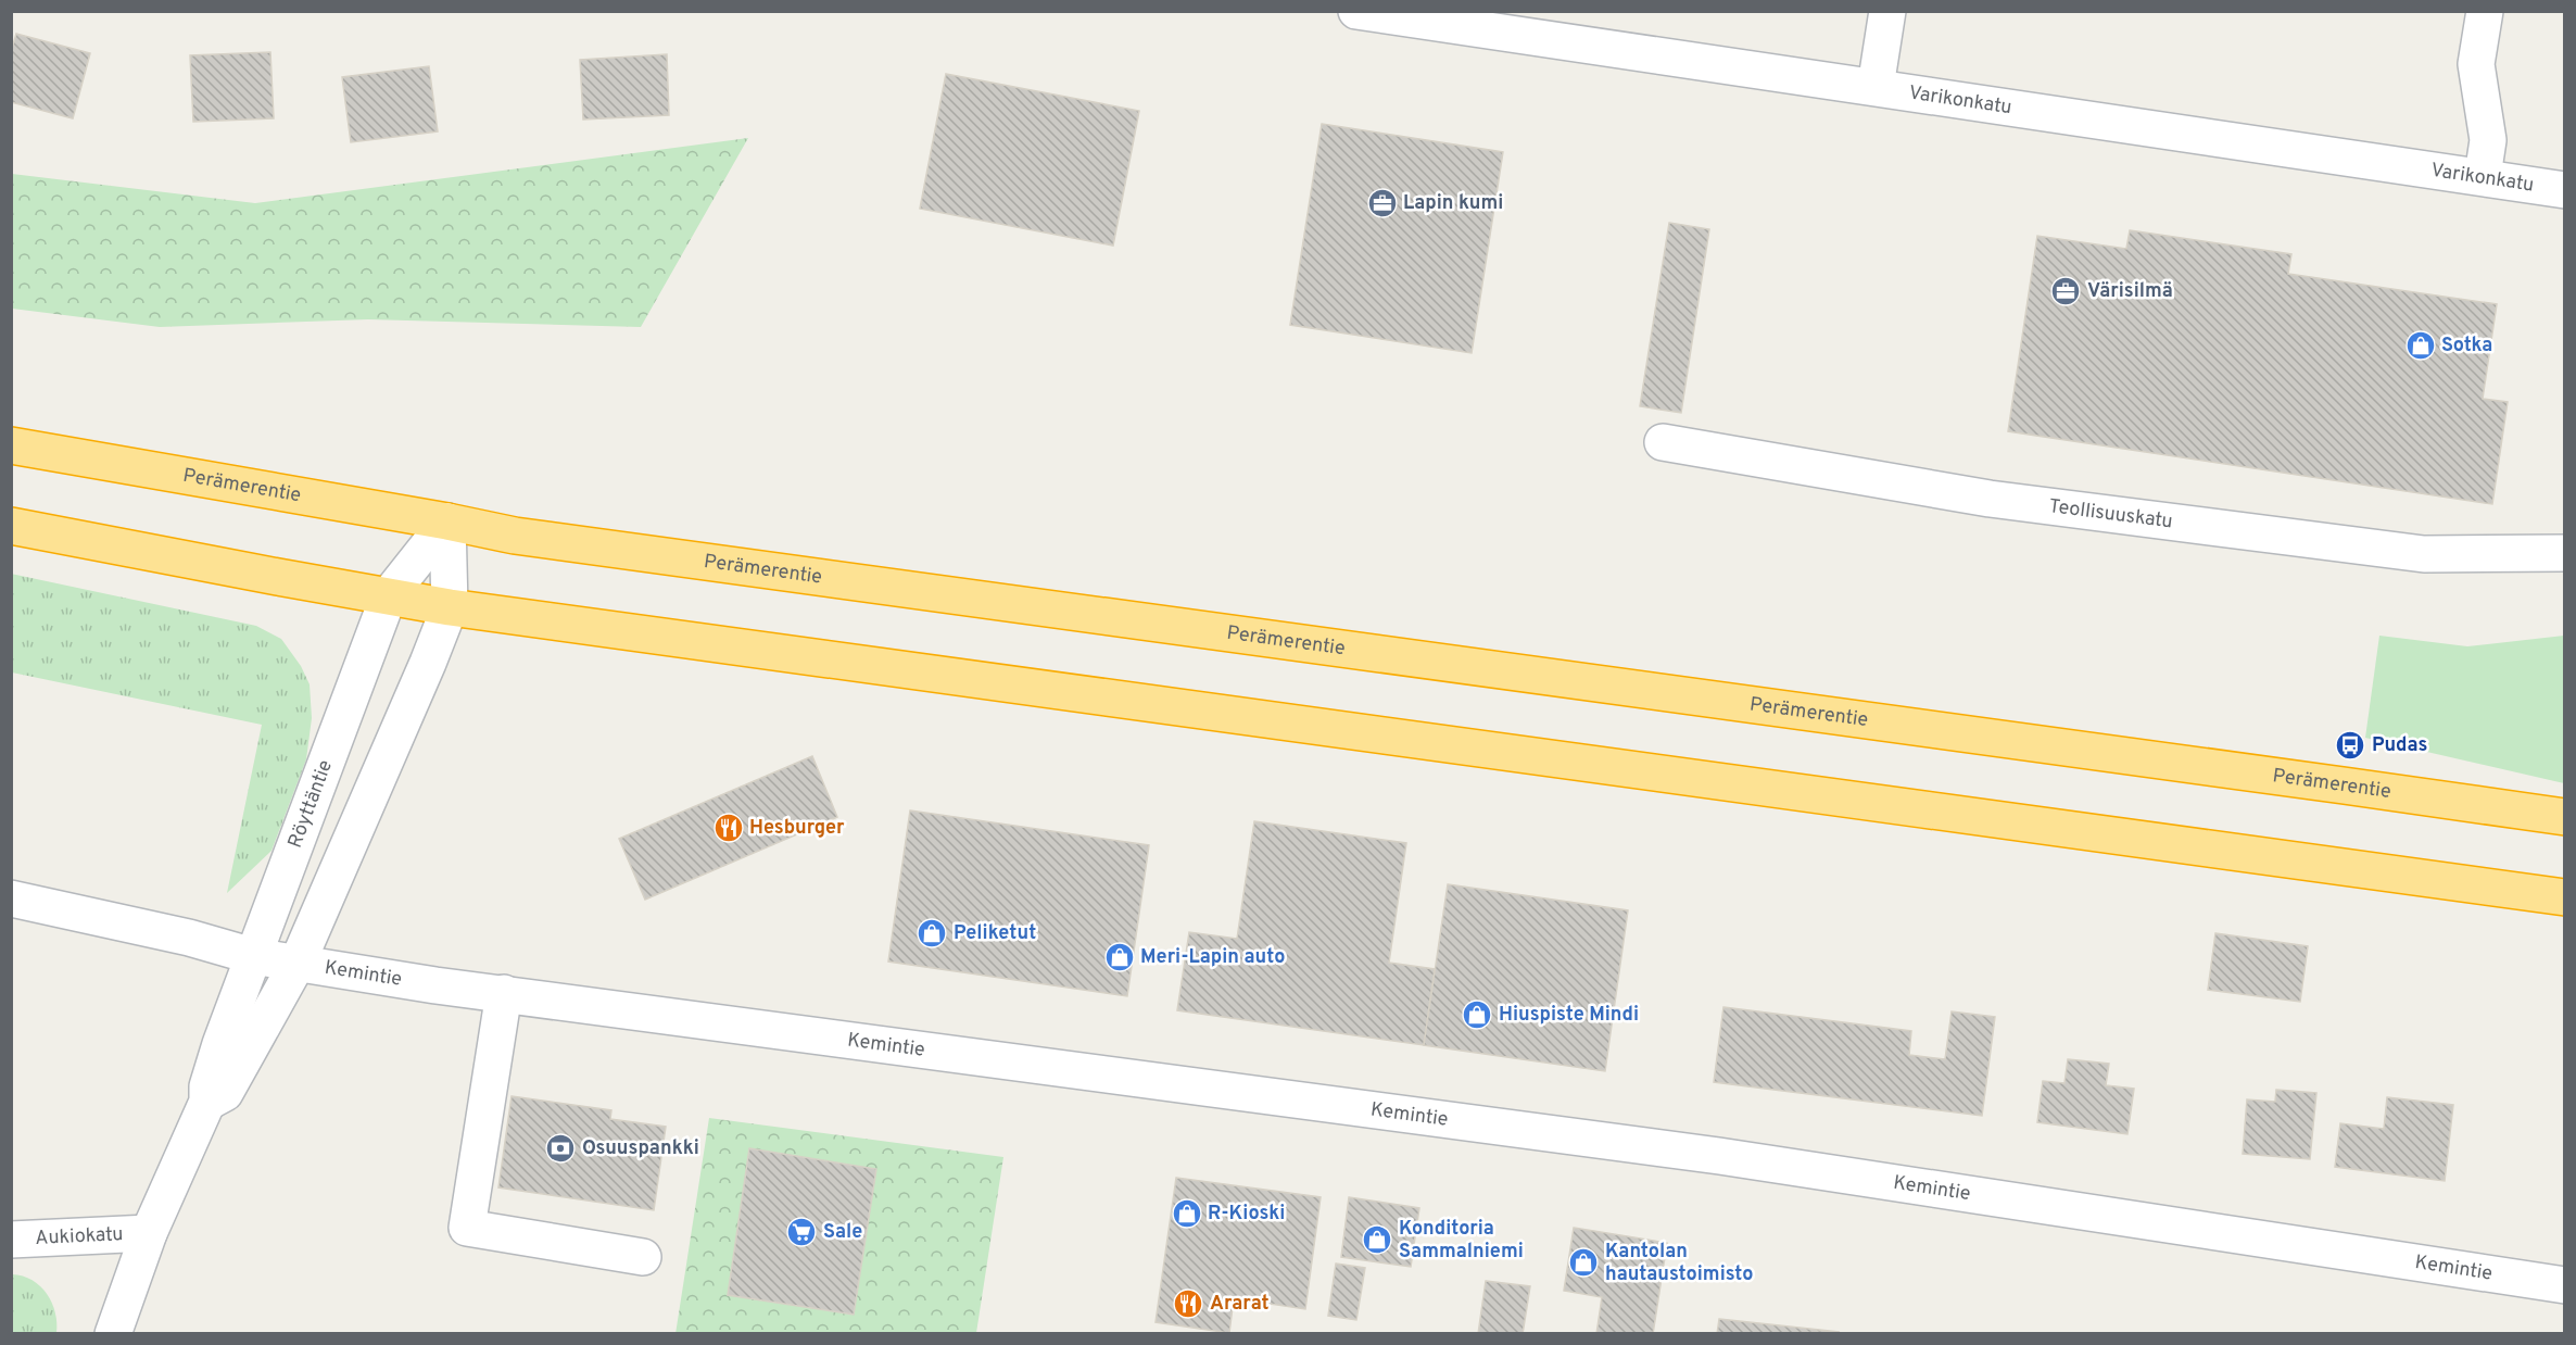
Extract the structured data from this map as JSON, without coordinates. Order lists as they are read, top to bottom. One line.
{"streets":{"highway":["Perämerentie"],"street":["Varikonkatu","Teollisuuskatu","Röyttäntie","Kemintie","Aukiokatu"]},"crossings":[["Perämerentie","Röyttäntie"],["Röyttäntie","Kemintie"],["Röyttäntie","Aukiokatu"]],"places":{"office":["Lapin kumi","Värisilmä"],"shop":["Sotka","Peliketut","Meri-Lapin auto","Hiuspiste Mindi","R-Kioski","Konditoria Sammalniemi","Kantolan hautaustoimisto"],"bus stop":["Pudas"],"restaurant":["Hesburger","Ararat"],"bank":["Osuuspankki"],"supermarket":["Sale"]}}
